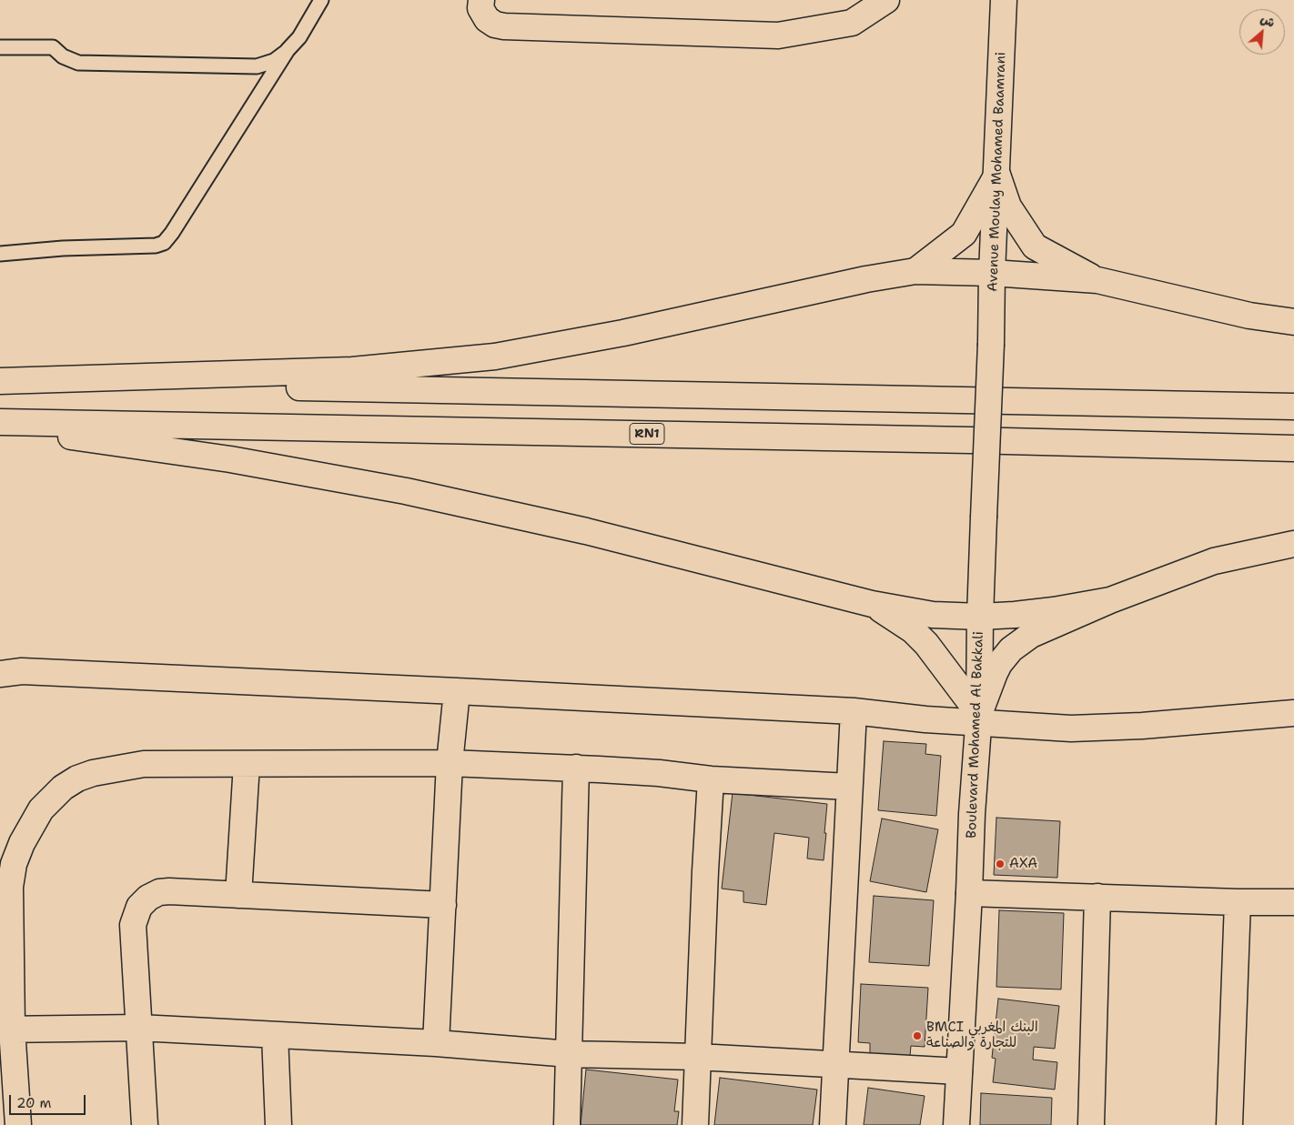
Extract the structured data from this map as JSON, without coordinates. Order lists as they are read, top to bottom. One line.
{"streets":{"main road":["Avenue Moulay Mohamed Baamrani","RN1","Boulevard Mohamed Al Bakkali"]},"crossings":[["Avenue Moulay Mohamed Baamrani","Boulevard Mohamed Al Bakkali"]],"places":["AXA","BMCI البنك المغربي للتجارة والصناعة"],"scale_bar":"20 m","north":"top right"}
